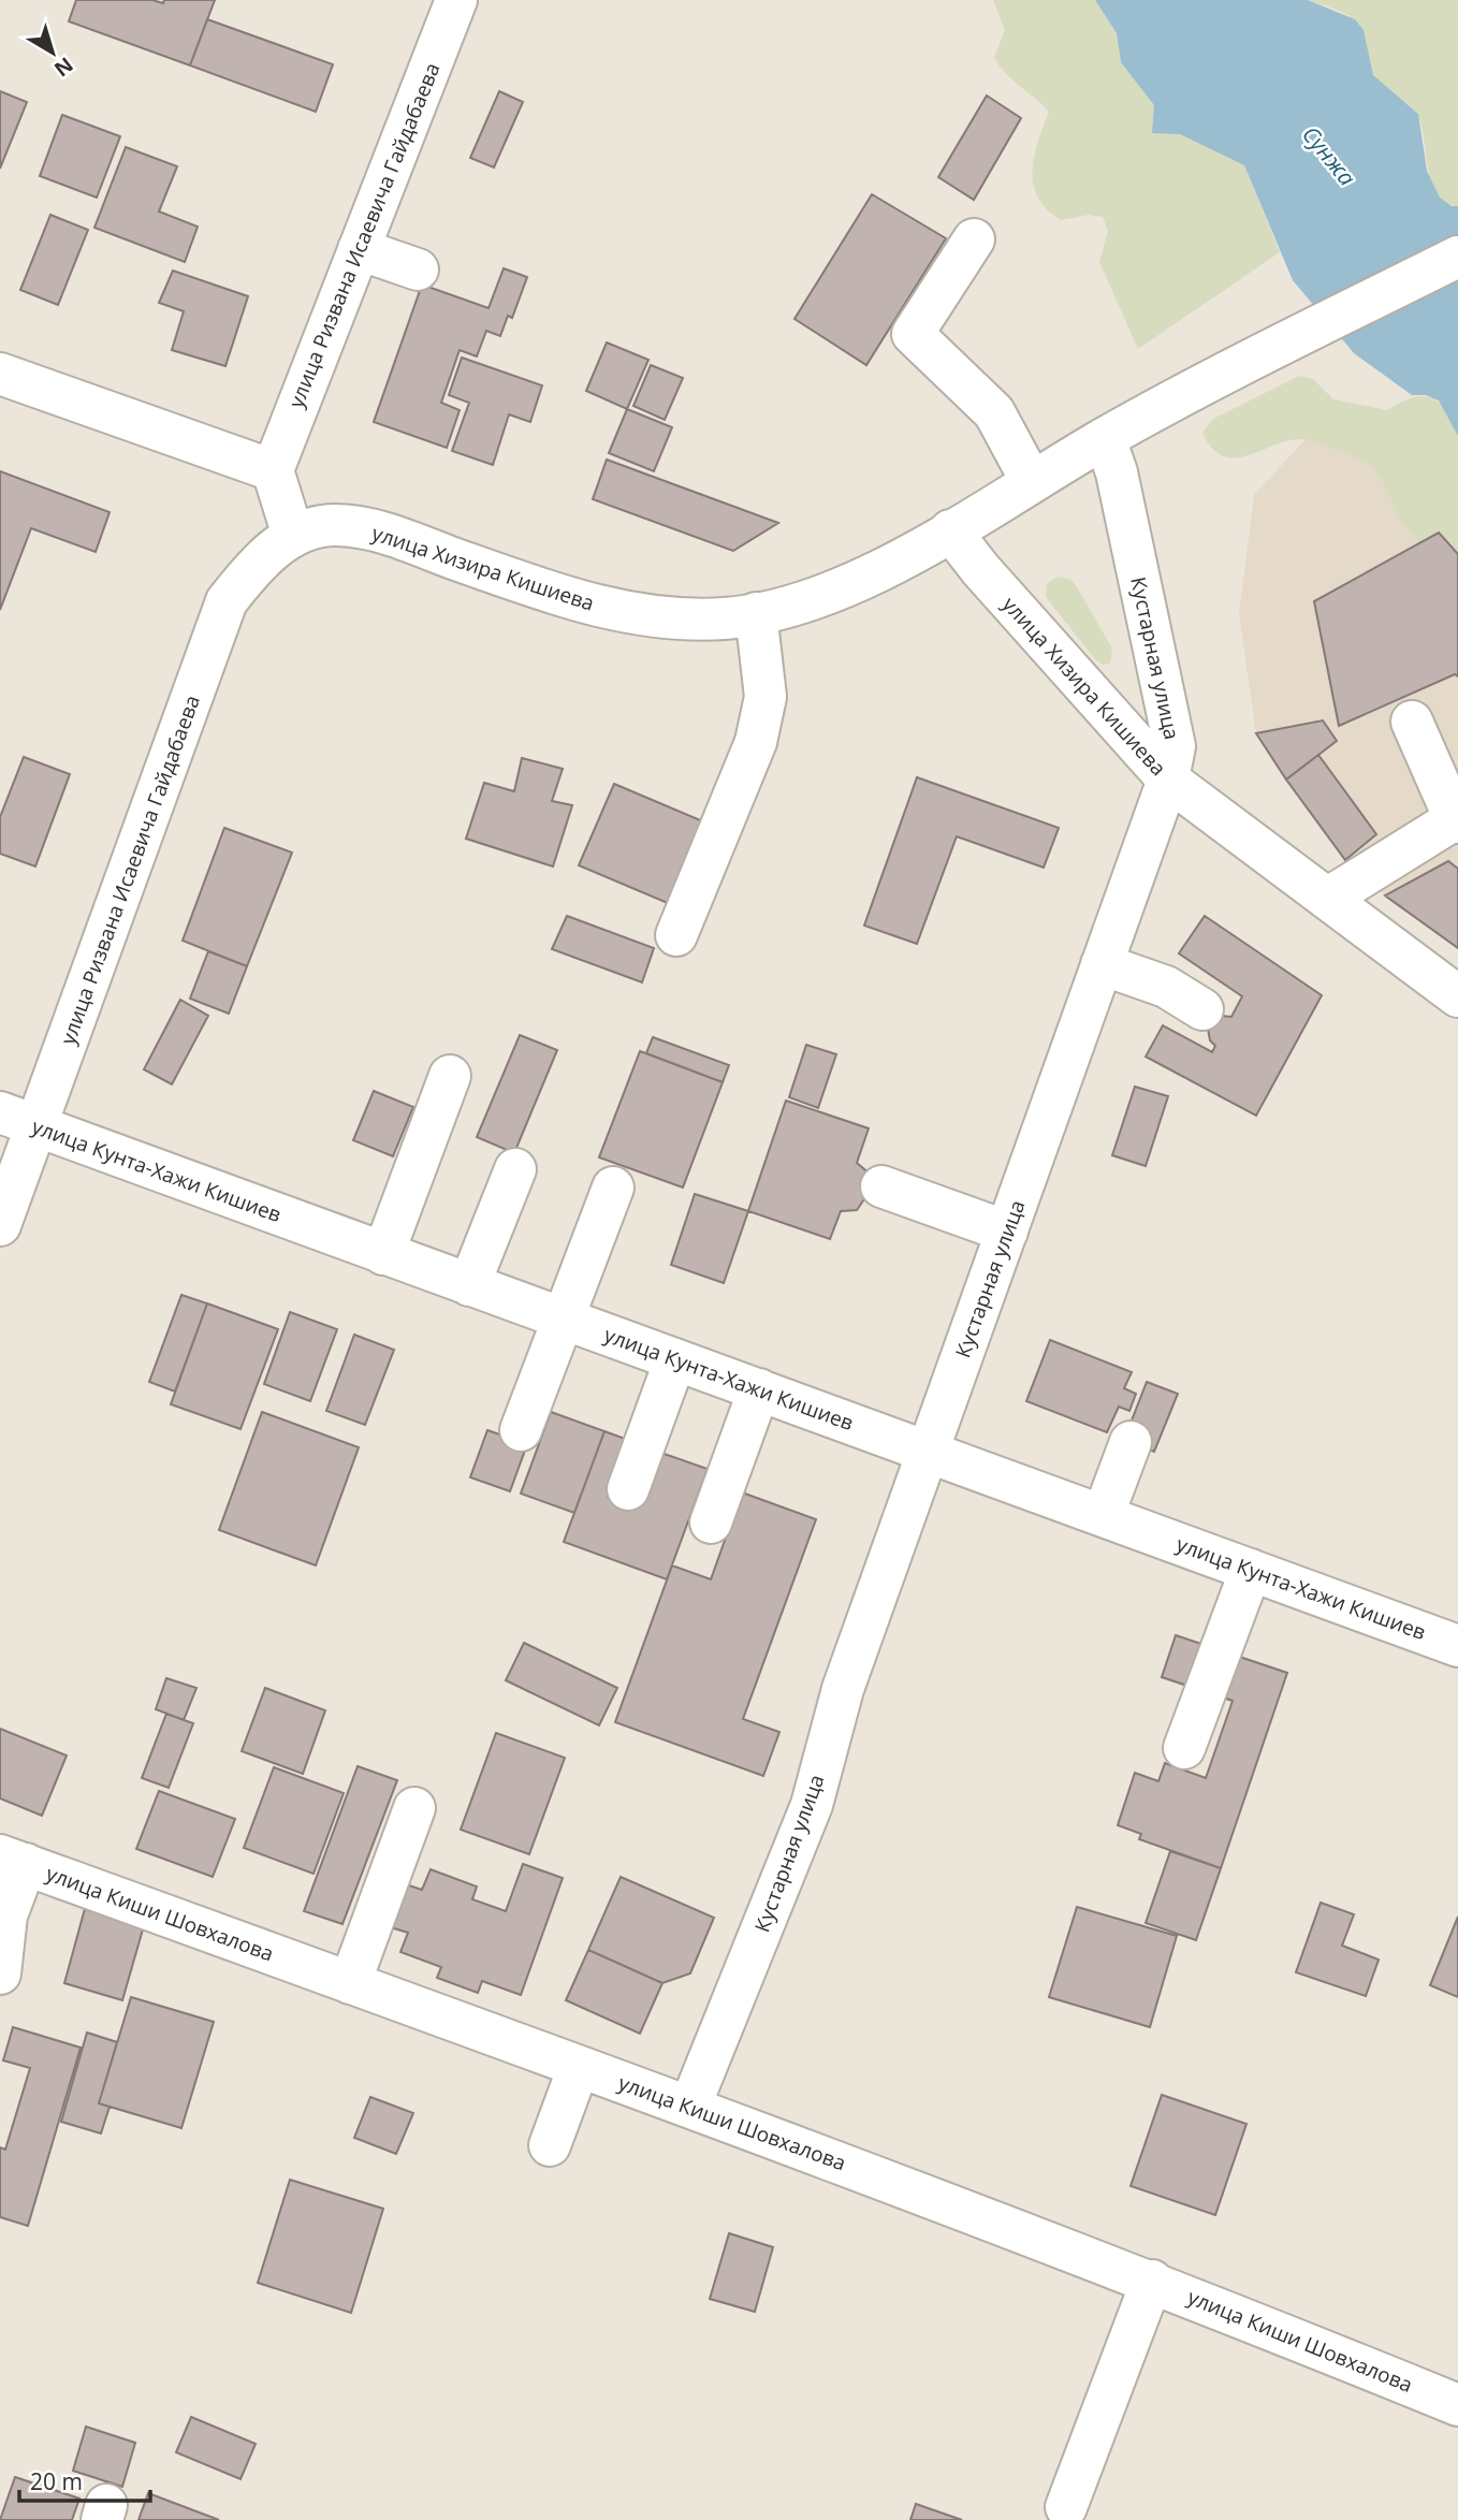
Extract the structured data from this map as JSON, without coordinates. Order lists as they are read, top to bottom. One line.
{"streets":{"street":["улица Ризвана Исаевича Гайдабаева","улица Хизира Кишиева","Кустарная улица","улица Кунта-Хажи Кишиев","улица Киши Шовхалова"]},"crossings":[["улица Ризвана Исаевича Гайдабаева","улица Хизира Кишиева"],["улица Ризвана Исаевича Гайдабаева","улица Кунта-Хажи Кишиев"],["улица Хизира Кишиева","Кустарная улица"],["Кустарная улица","улица Кунта-Хажи Кишиев"],["Кустарная улица","улица Киши Шовхалова"]],"water":["Сунжа"],"scale_bar":"20 m","north":"bottom right"}
